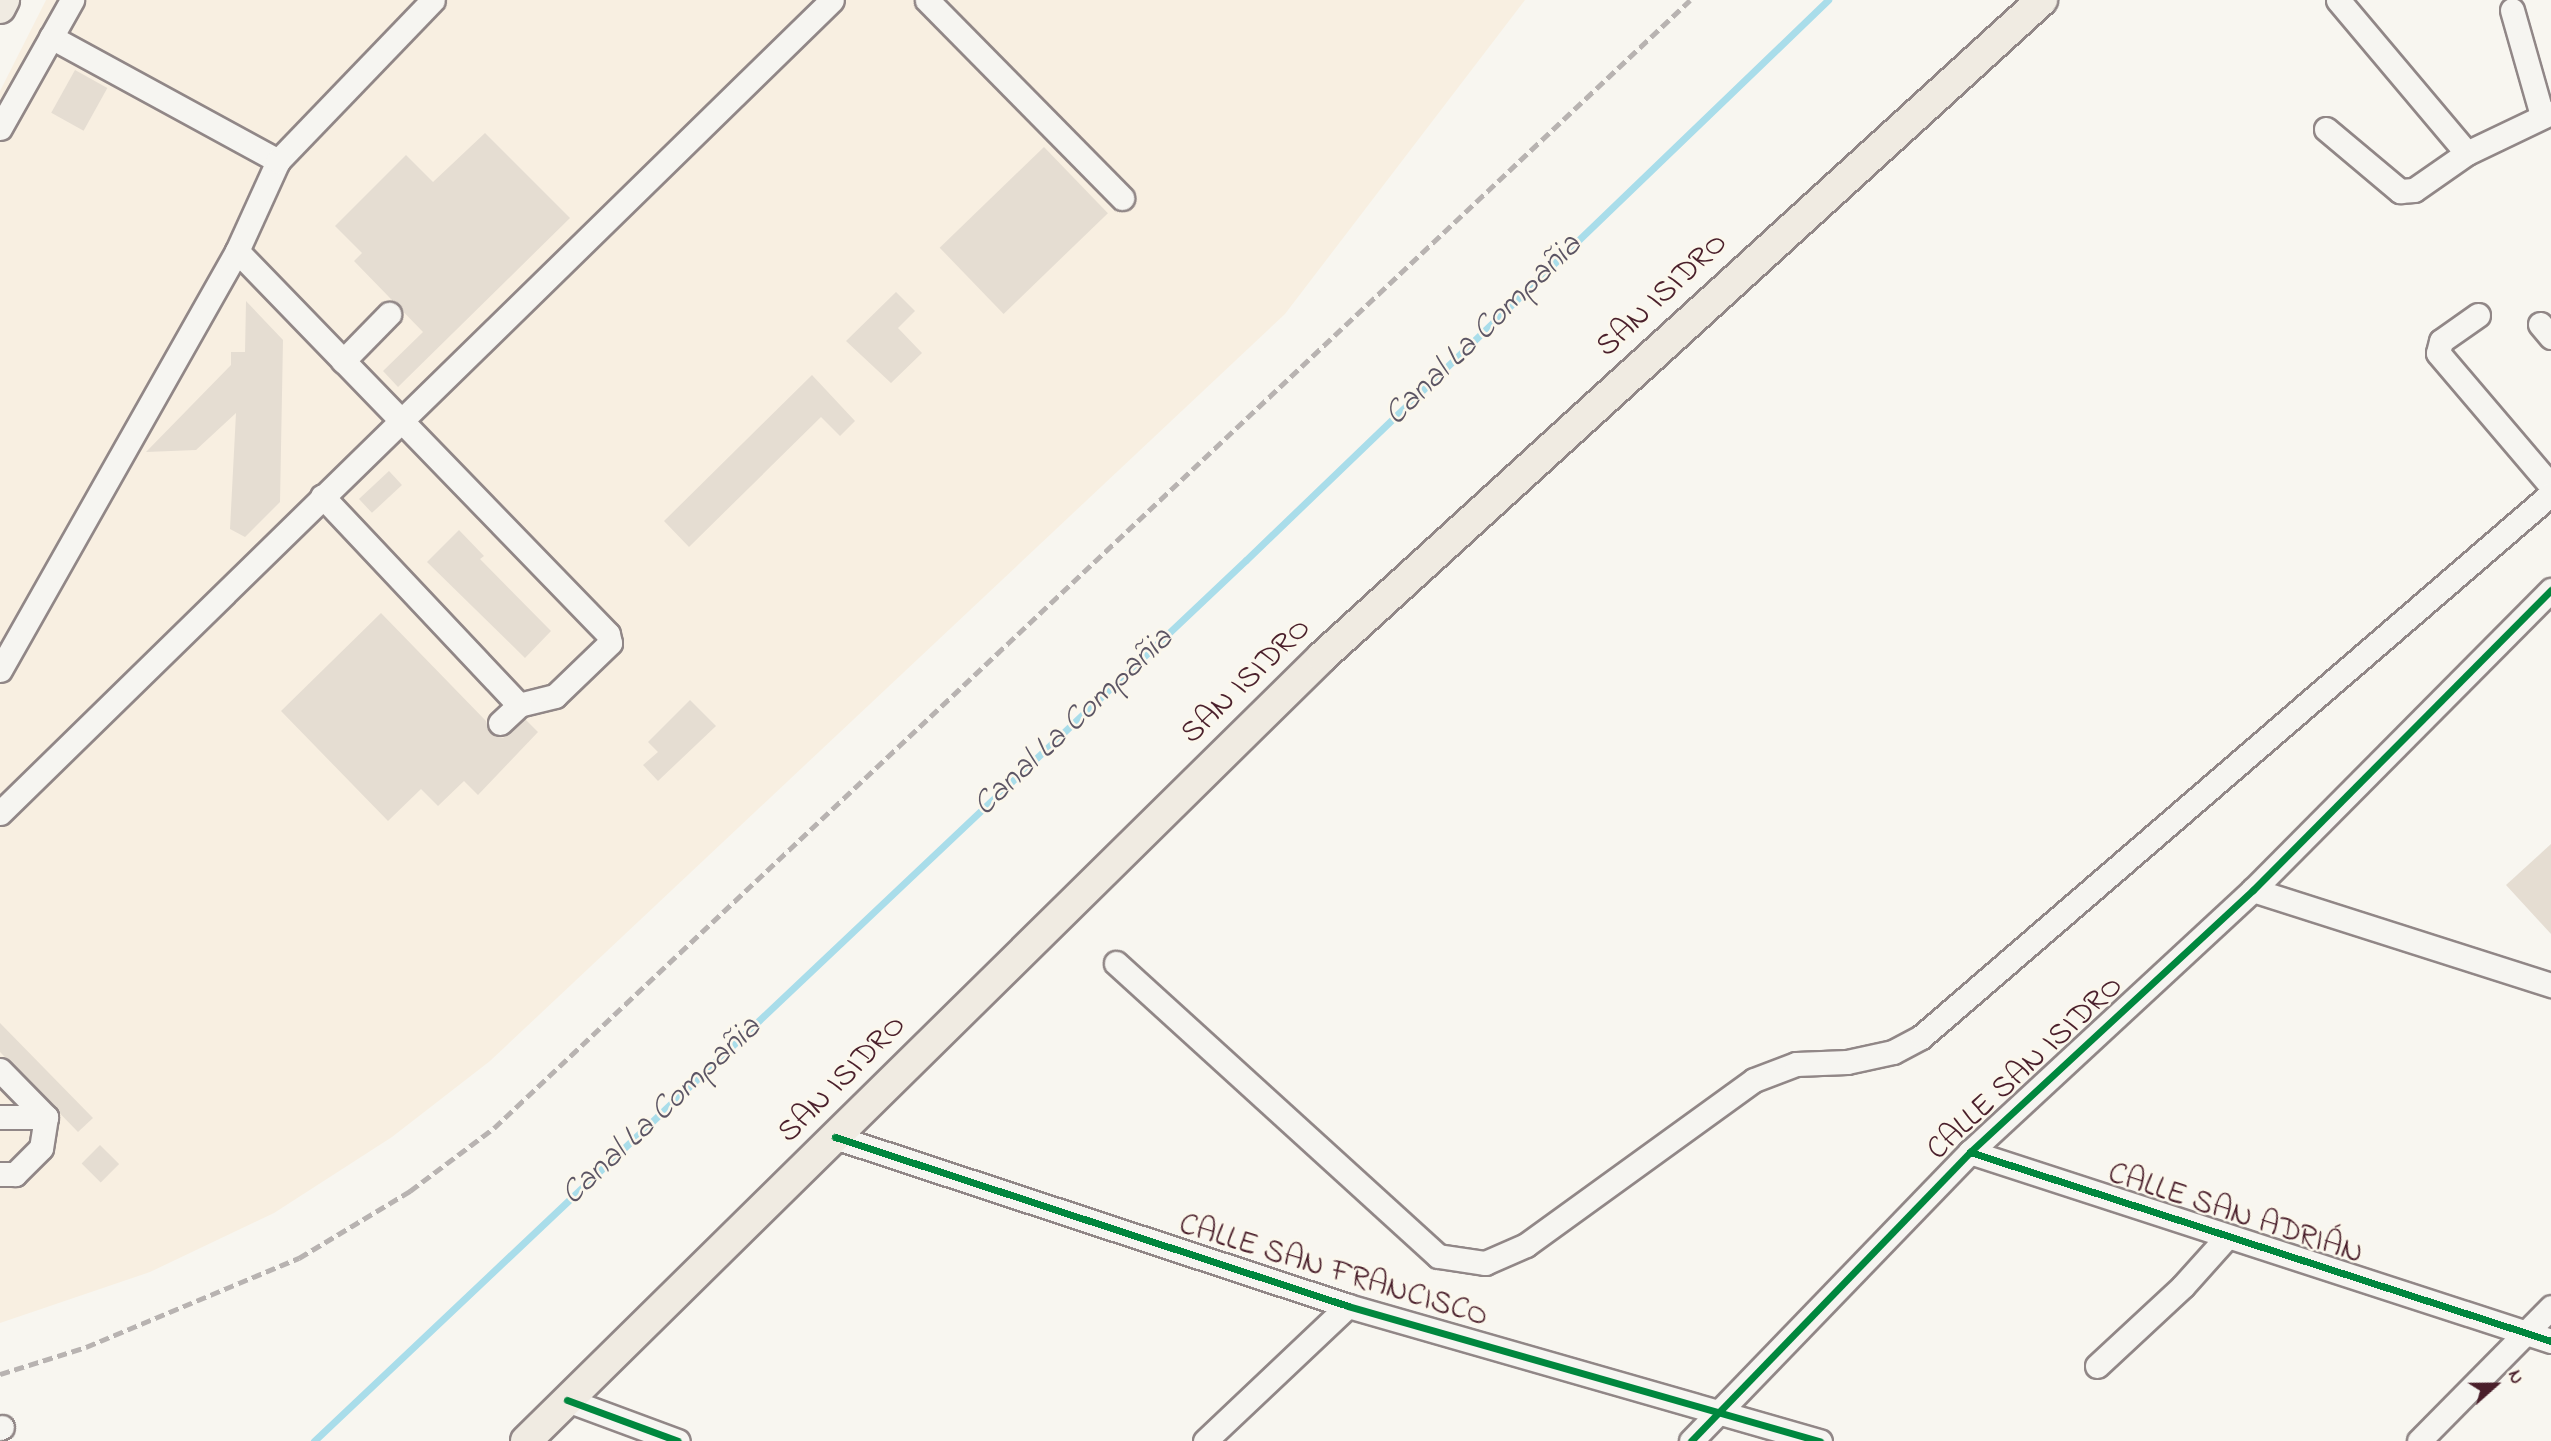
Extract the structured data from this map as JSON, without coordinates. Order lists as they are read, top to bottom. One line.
{"streets":{"main road":["SAN ISIDRO"],"street":["CALLE SAN ISIDRO","CALLE SAN ADRIÁN","CALLE SAN FRANCISCO"]},"crossings":[["SAN ISIDRO","CALLE SAN FRANCISCO"],["CALLE SAN ISIDRO","CALLE SAN ADRIÁN"],["CALLE SAN ISIDRO","CALLE SAN FRANCISCO"]],"water":["Canal La Compañia"],"north":"right"}
